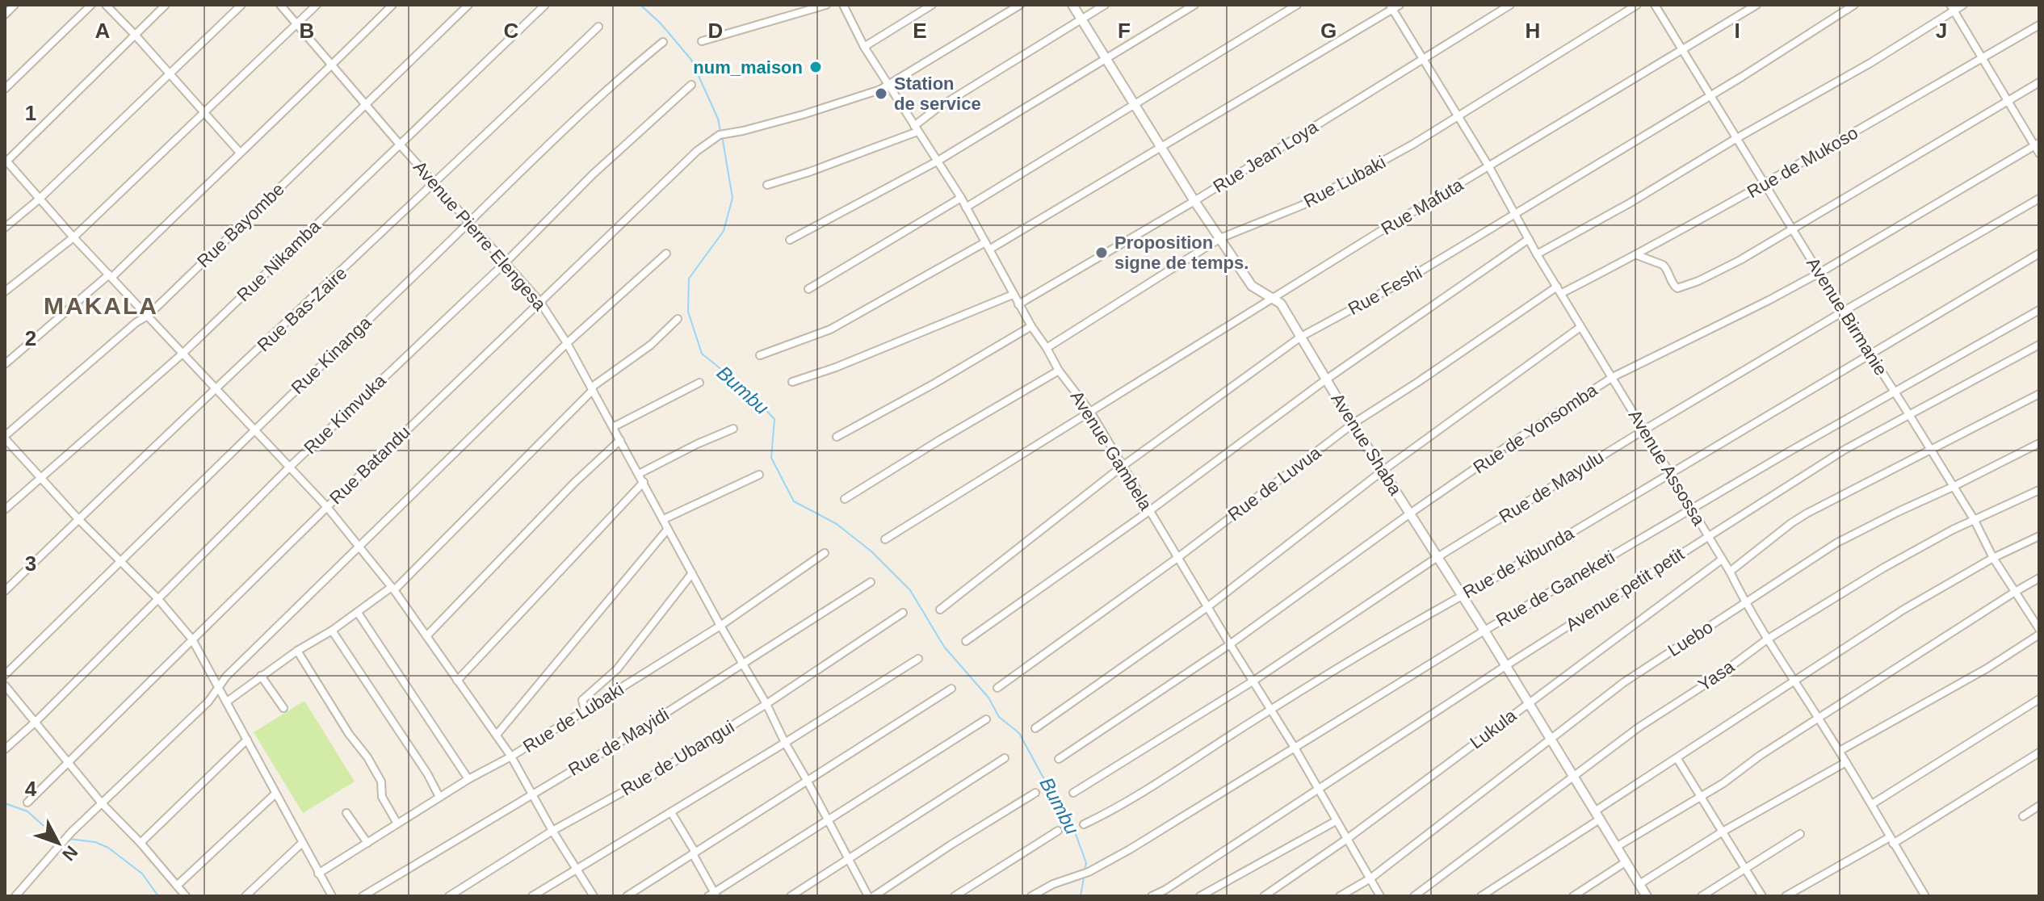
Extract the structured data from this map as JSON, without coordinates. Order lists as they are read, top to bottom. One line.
{"streets":{"street":["Rue Jean Loya","Rue de Mukoso","Rue Lubaki","Rue Mafuta","Rue Bayombe","Avenue Pierre Elengesa","Rue Nikamba","Rue Feshi","Rue Bas-Zaire","Avenue Birmanie","Rue Kinanga","Rue Kimvuka","Rue de Yonsomba","Avenue Shaba","Avenue Gambela","Rue Batandu","Avenue Assossa","Rue de Luvua","Rue de Mayulu","Rue de kibunda","Rue de Ganeketi","Avenue petit petit","Luebo","Yasa","Rue de Lubaki","Lukula","Rue de Mayidi","Rue de Ubangui"]},"crossings":[["Rue Jean Loya","Avenue Shaba"],["Rue Jean Loya","Avenue Gambela"],["Rue Jean Loya","Avenue Assossa"],["Rue de Mukoso","Avenue Birmanie"],["Rue de Mukoso","Avenue Assossa"],["Rue de Mukoso","Rue de Luvua"],["Rue Lubaki","Avenue Shaba"],["Rue Lubaki","Avenue Gambela"],["Rue Lubaki","Avenue Assossa"],["Rue Mafuta","Avenue Birmanie"],["Rue Mafuta","Avenue Shaba"],["Rue Mafuta","Avenue Gambela"],["Rue Mafuta","Avenue Assossa"],["Rue Bayombe","Avenue Pierre Elengesa"],["Avenue Pierre Elengesa","Rue Nikamba"],["Avenue Pierre Elengesa","Rue Bas-Zaire"],["Avenue Pierre Elengesa","Rue Kinanga"],["Avenue Pierre Elengesa","Rue Kimvuka"],["Avenue Pierre Elengesa","Rue Batandu"],["Avenue Pierre Elengesa","Rue de Lubaki"],["Avenue Pierre Elengesa","Rue de Mayidi"],["Avenue Pierre Elengesa","Rue de Ubangui"],["Rue Feshi","Avenue Birmanie"],["Rue Feshi","Avenue Shaba"],["Rue Feshi","Avenue Gambela"],["Rue Feshi","Avenue Assossa"],["Avenue Birmanie","Rue de Yonsomba"],["Avenue Birmanie","Rue de Mayulu"],["Avenue Birmanie","Rue de kibunda"],["Avenue Birmanie","Rue de Ganeketi"],["Avenue Birmanie","Avenue petit petit"],["Avenue Birmanie","Luebo"],["Avenue Birmanie","Yasa"],["Rue de Yonsomba","Avenue Shaba"],["Rue de Yonsomba","Avenue Gambela"],["Rue de Yonsomba","Avenue Assossa"],["Avenue Shaba","Rue de Luvua"],["Avenue Shaba","Rue de Mayulu"],["Avenue Shaba","Rue de kibunda"],["Avenue Shaba","Rue de Ganeketi"],["Avenue Shaba","Avenue petit petit"],["Avenue Shaba","Luebo"],["Avenue Shaba","Yasa"],["Avenue Shaba","Lukula"],["Avenue Gambela","Rue Batandu"],["Avenue Gambela","Rue de Luvua"],["Avenue Gambela","Rue de Mayulu"],["Avenue Gambela","Rue de kibunda"],["Avenue Gambela","Rue de Ganeketi"],["Avenue Gambela","Avenue petit petit"],["Avenue Gambela","Luebo"],["Avenue Gambela","Lukula"],["Avenue Assossa","Rue de Luvua"],["Avenue Assossa","Rue de Mayulu"],["Avenue Assossa","Rue de kibunda"],["Avenue Assossa","Rue de Ganeketi"],["Avenue Assossa","Avenue petit petit"],["Avenue Assossa","Luebo"],["Avenue Assossa","Yasa"],["Avenue Assossa","Lukula"]],"districts":["MAKALA"],"water":["Bumbu"],"places":["num_maison","Station de service","Proposition signe de temps."],"north":"bottom right","grid":{"columns":["A","B","C","D","E","F","G","H","I","J"],"rows":["1","2","3","4"]}}
